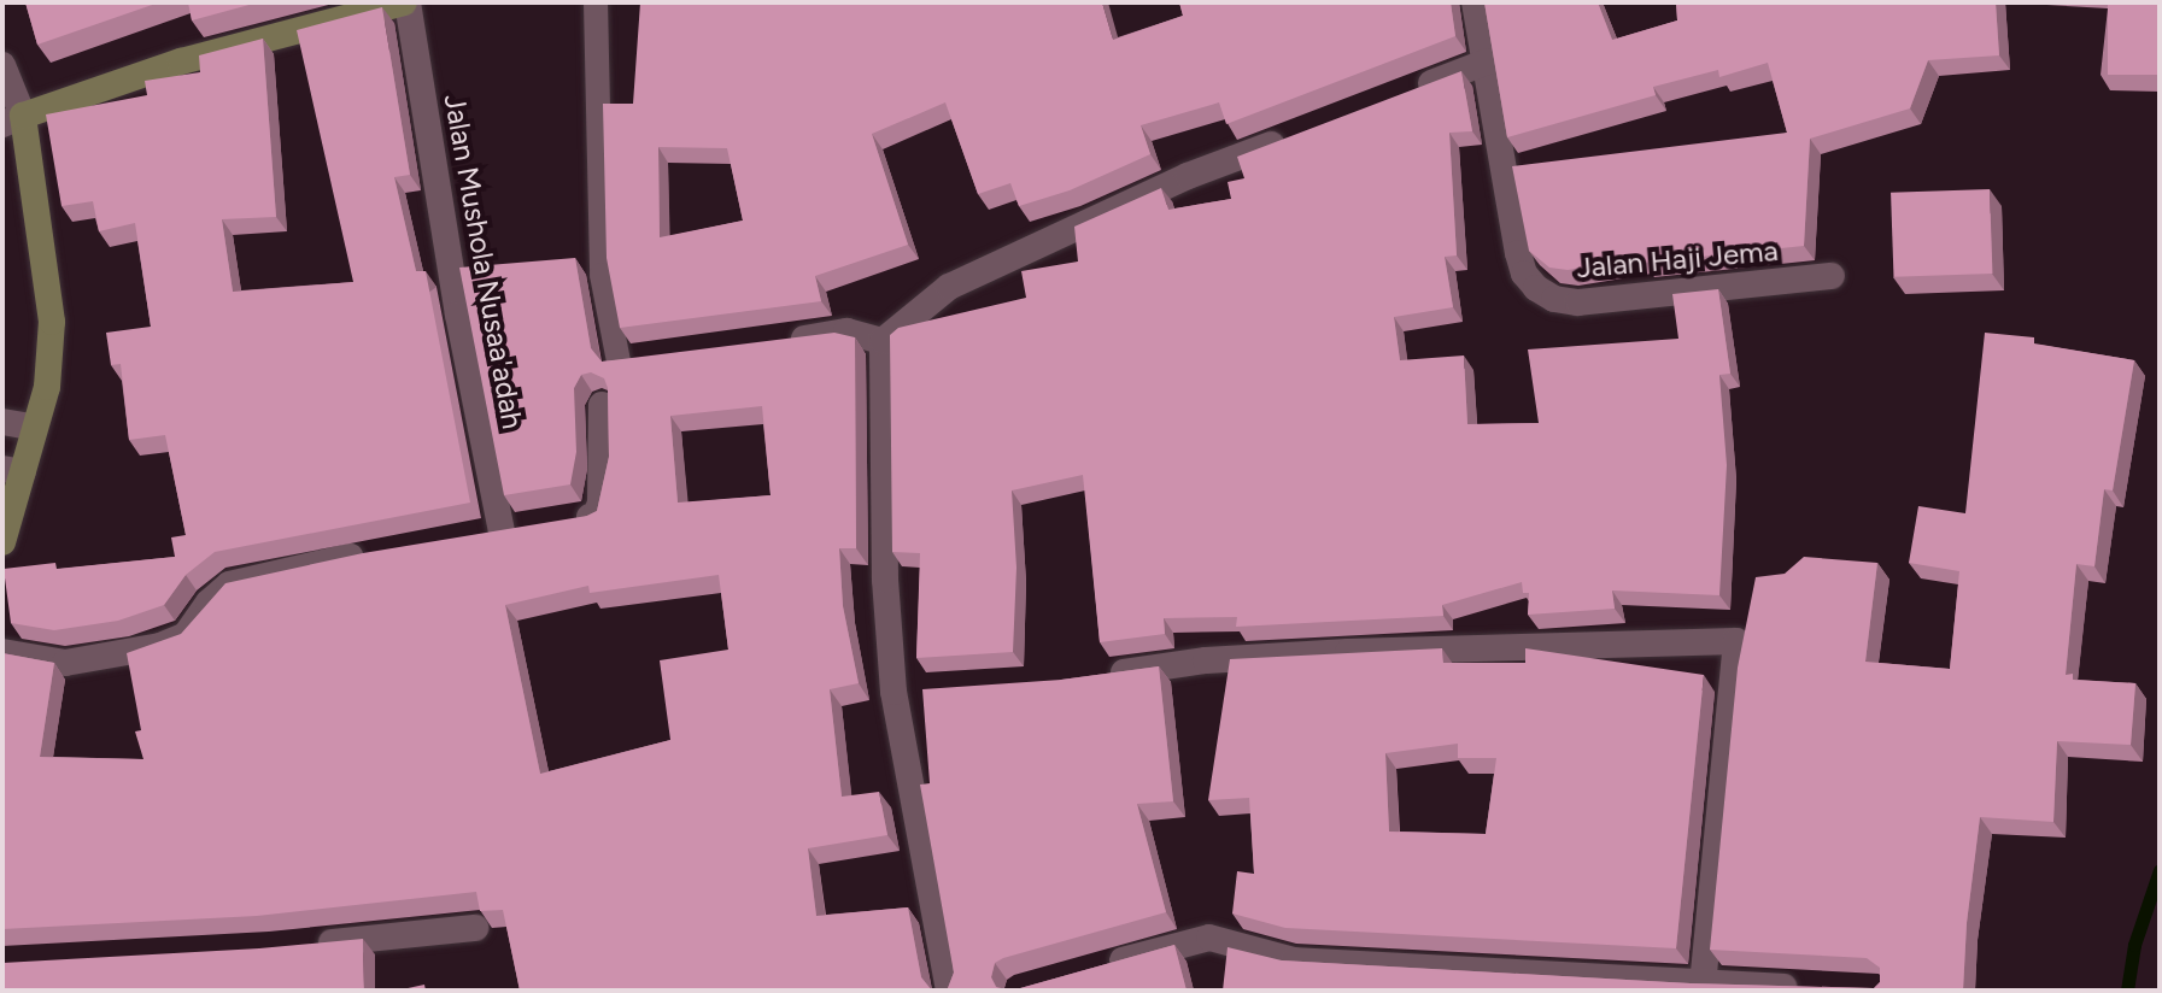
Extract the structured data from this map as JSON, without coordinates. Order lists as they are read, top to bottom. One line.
{"streets":{"street":["Jalan Haji Jema","Jalan Mushola Nusaa'adah"]}}
